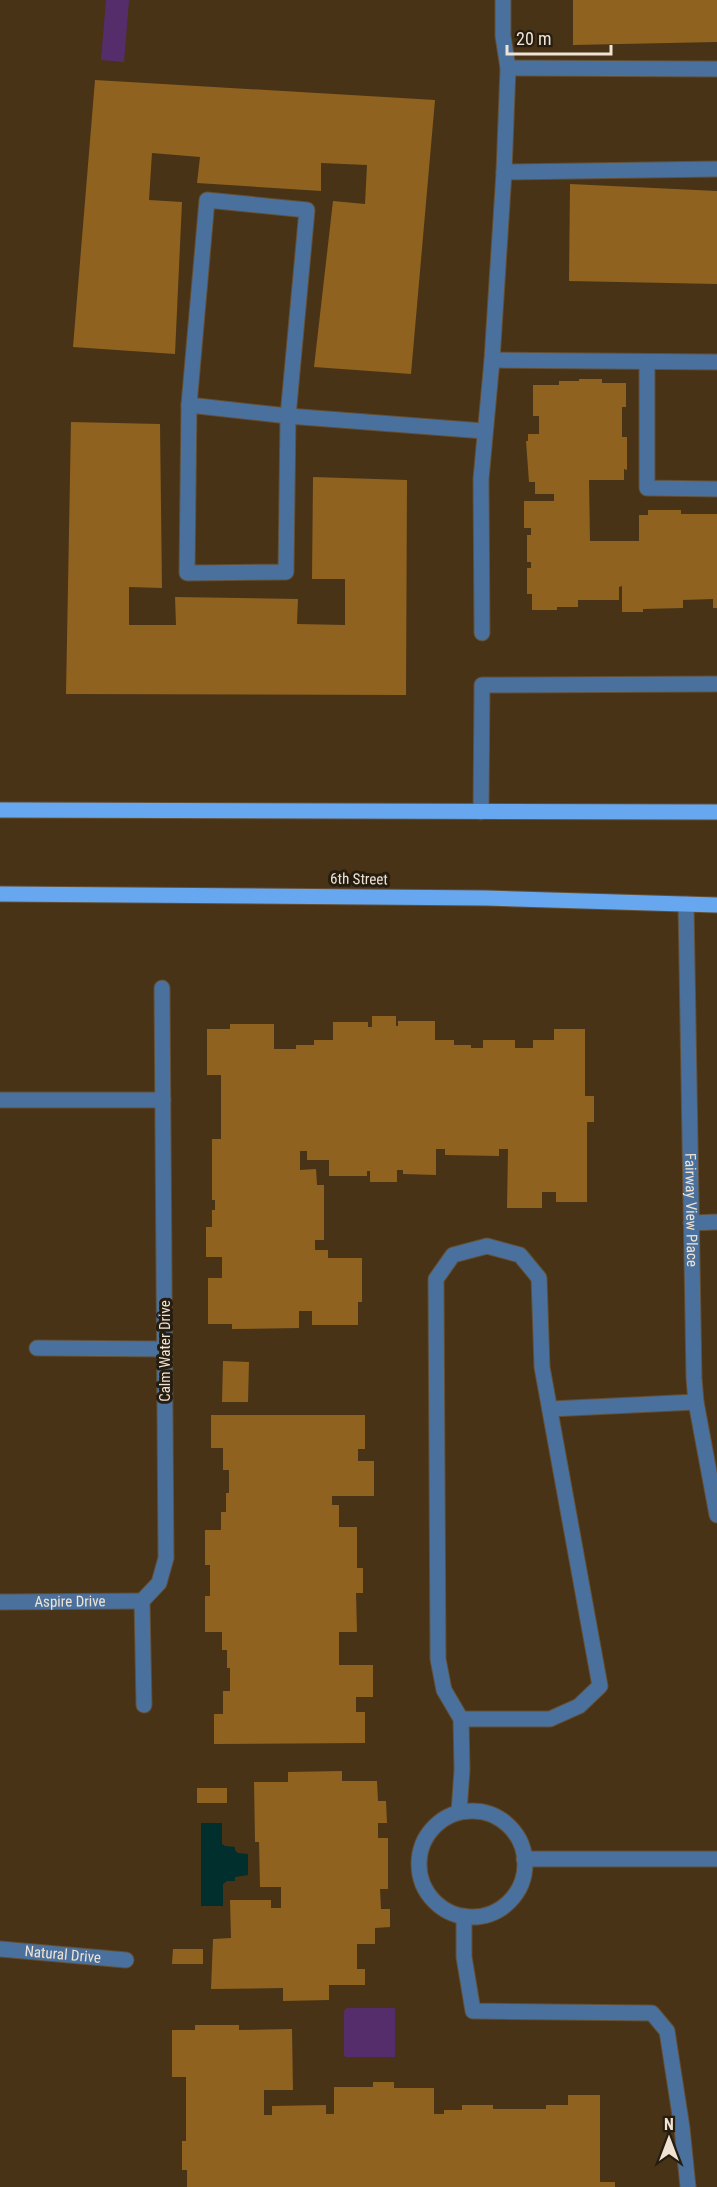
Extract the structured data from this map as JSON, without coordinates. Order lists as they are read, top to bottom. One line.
{"streets":{"main road":["6th Street"],"street":["Fairway View Place","Calm Water Drive","Aspire Drive","Natural Drive"]},"crossings":[["6th Street","Fairway View Place"],["Calm Water Drive","Aspire Drive"]],"scale_bar":"20 m","north":"top"}
